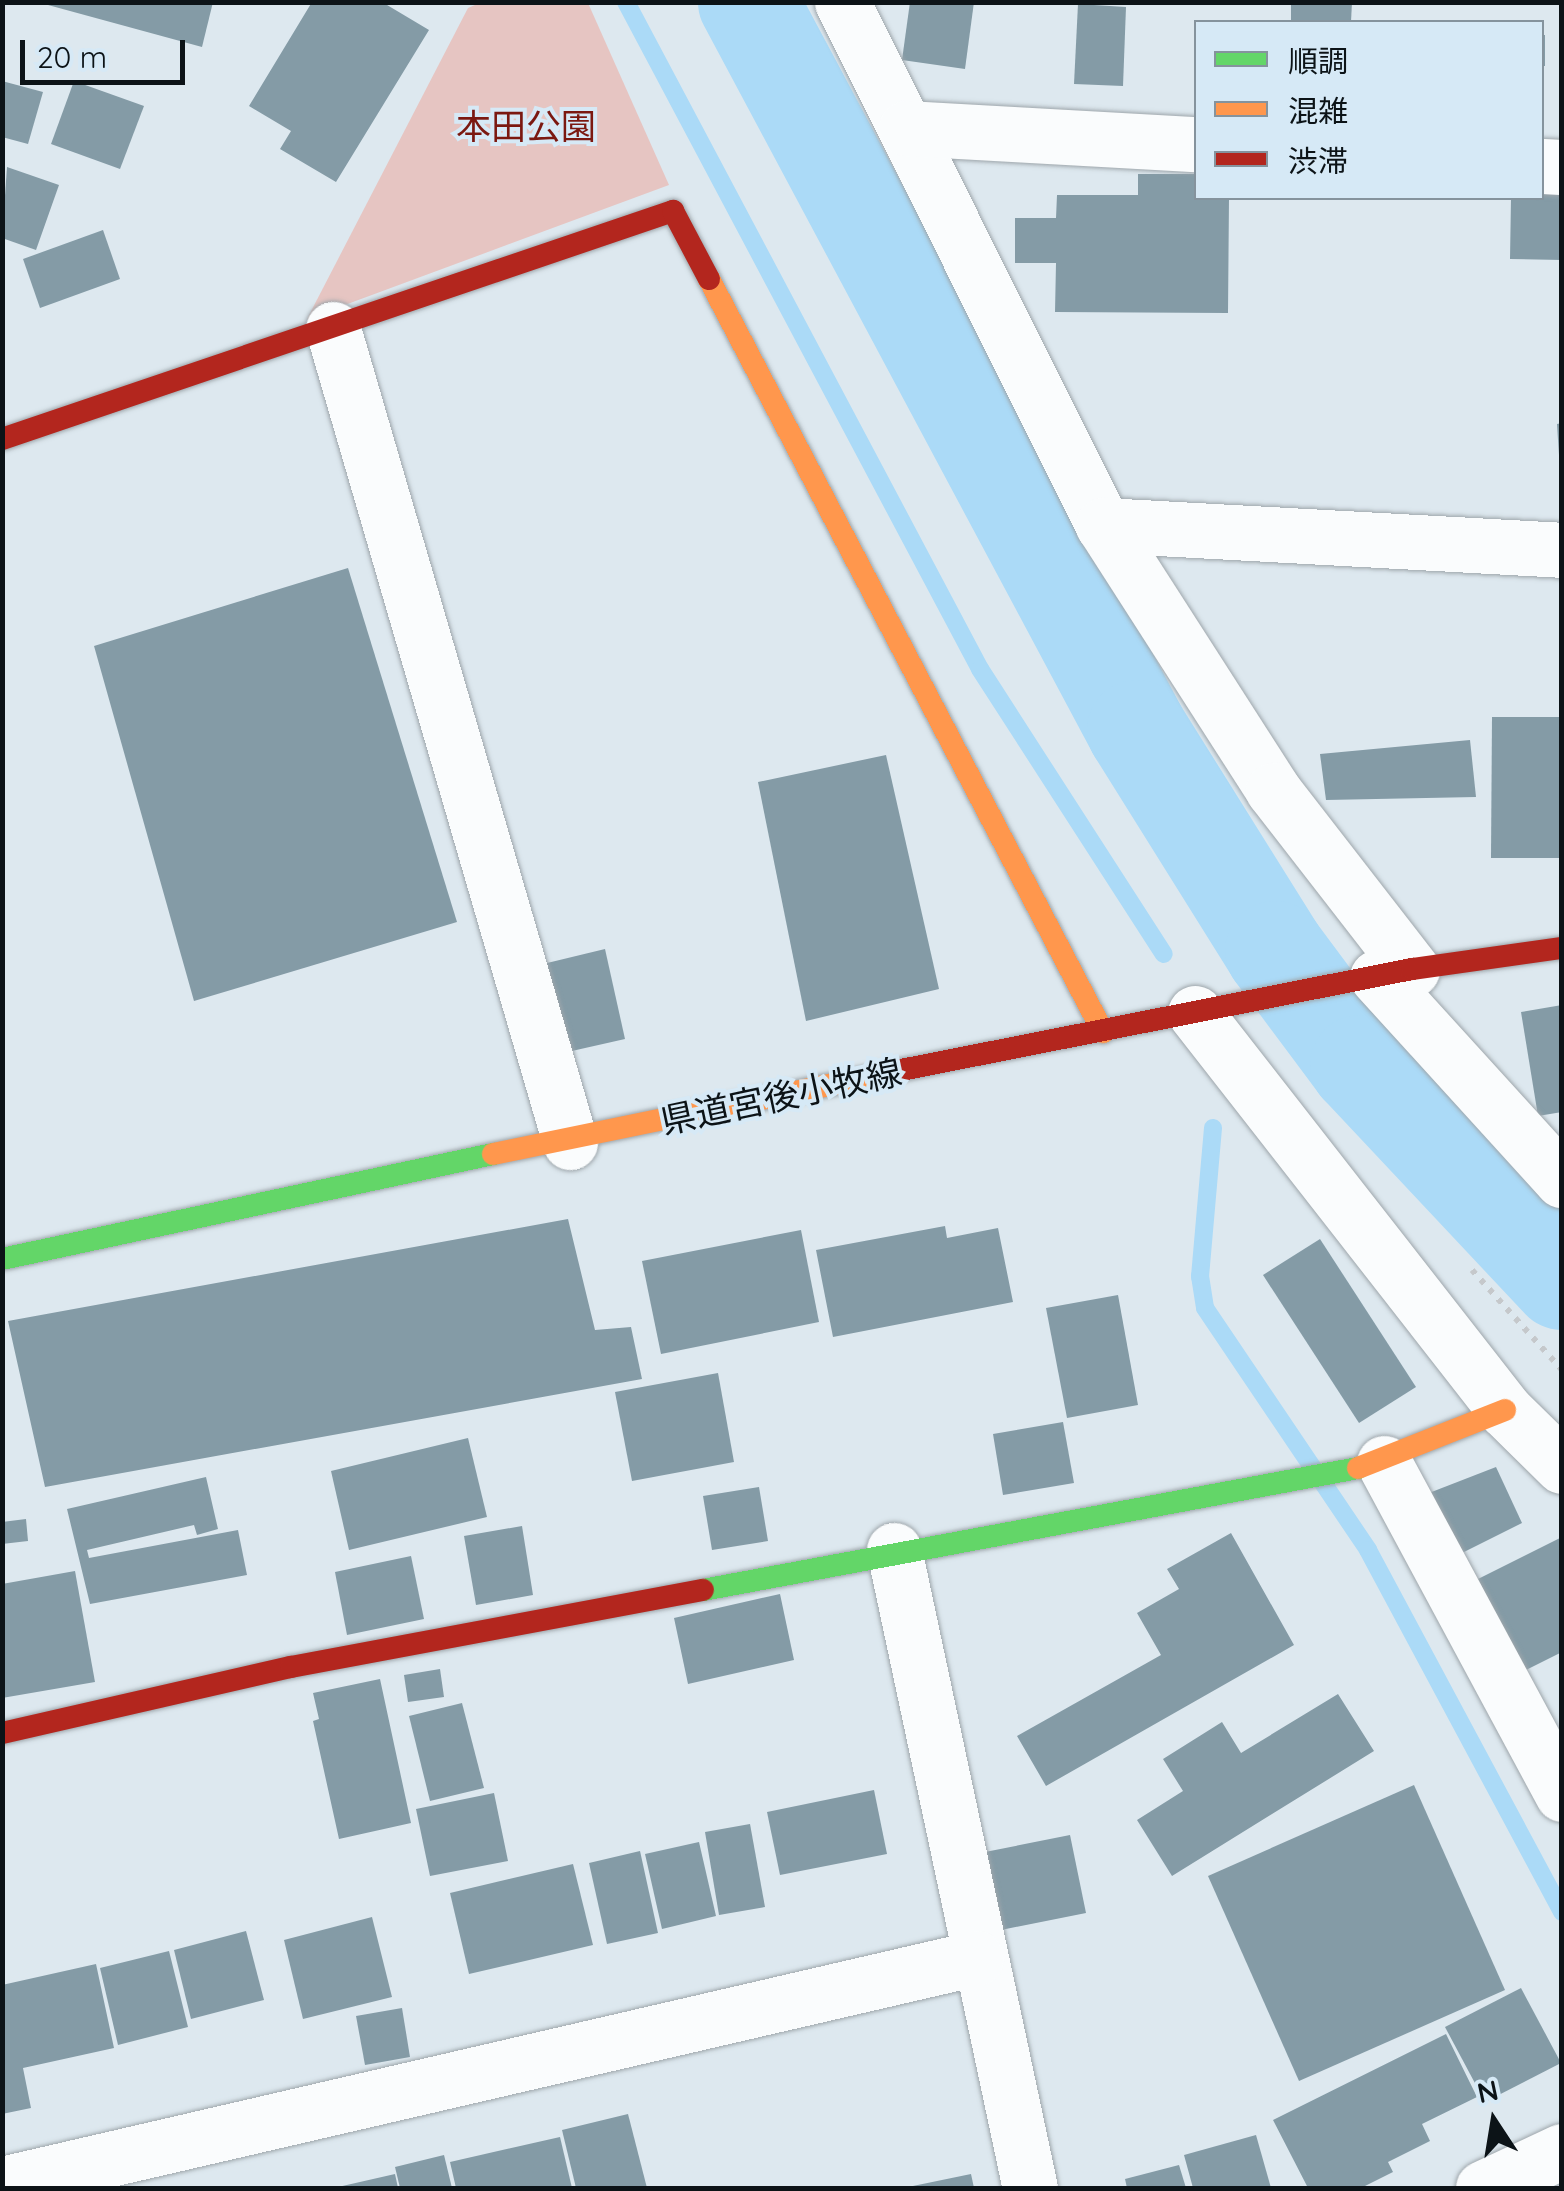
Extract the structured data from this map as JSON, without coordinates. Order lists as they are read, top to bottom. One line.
{"streets":{"street":["県道宮後小牧線"]},"parks":["本田公園"],"legend":["順調","混雑","渋滞"],"scale_bar":"20 m","north":"top"}
